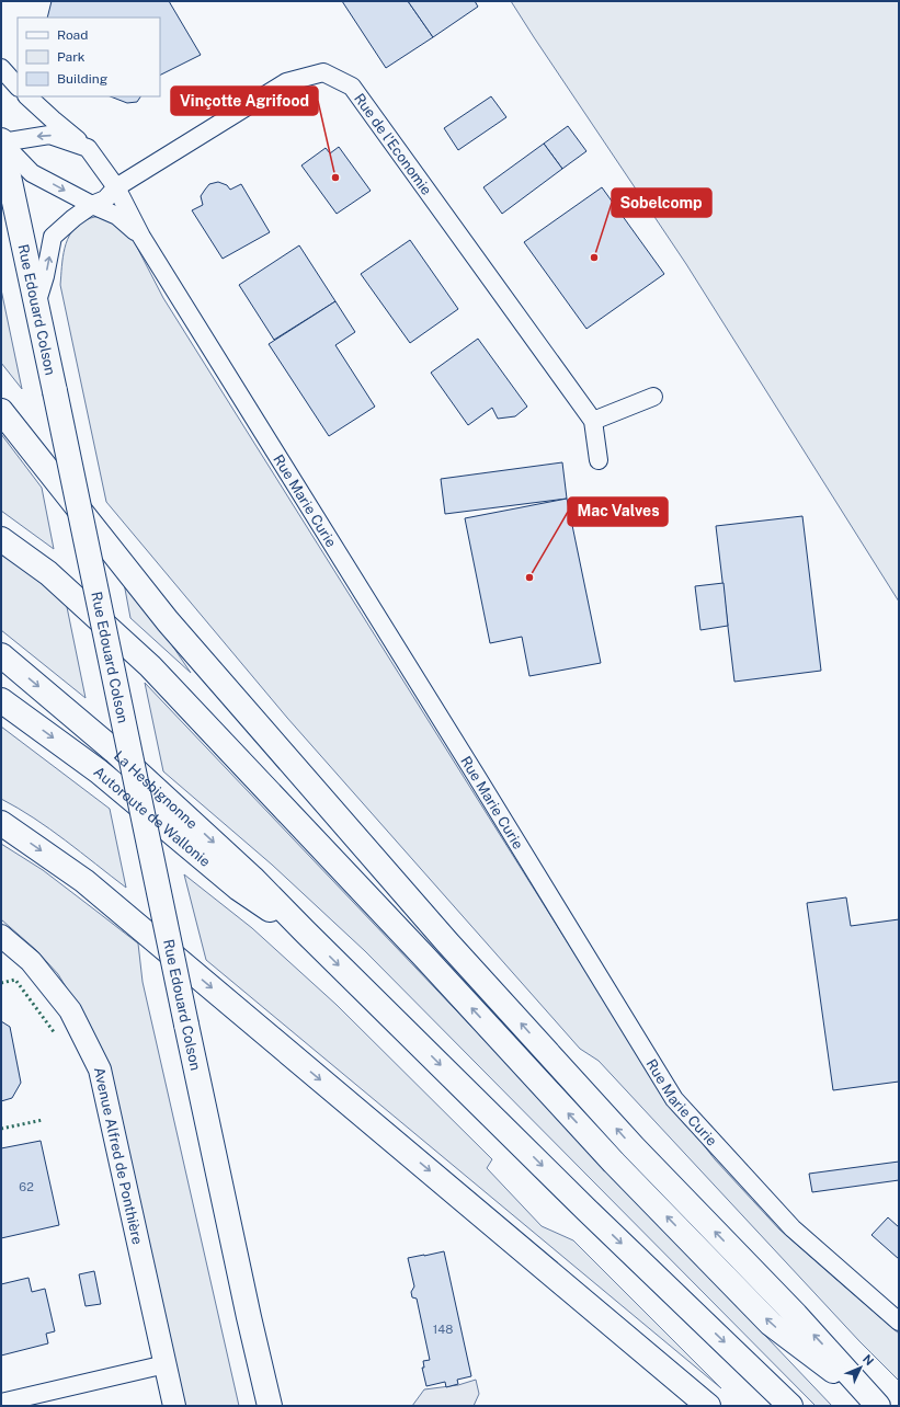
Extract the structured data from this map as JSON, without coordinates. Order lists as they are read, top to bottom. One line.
{"streets":{"main road":["Rue Edouard Colson","La Hesbignonne","Autoroute de Wallonie"],"street":["Rue de l'Economie","Rue Marie Curie","Avenue Alfred de Ponthière"]},"crossings":[["Rue de l'Economie","Rue Edouard Colson"],["La Hesbignonne","Autoroute de Wallonie"]],"places":["Vinçotte Agrifood","Sobelcomp","Mac Valves"],"house_numbers":["62","148"],"legend":["Road","Park","Building"],"north":"top right"}
